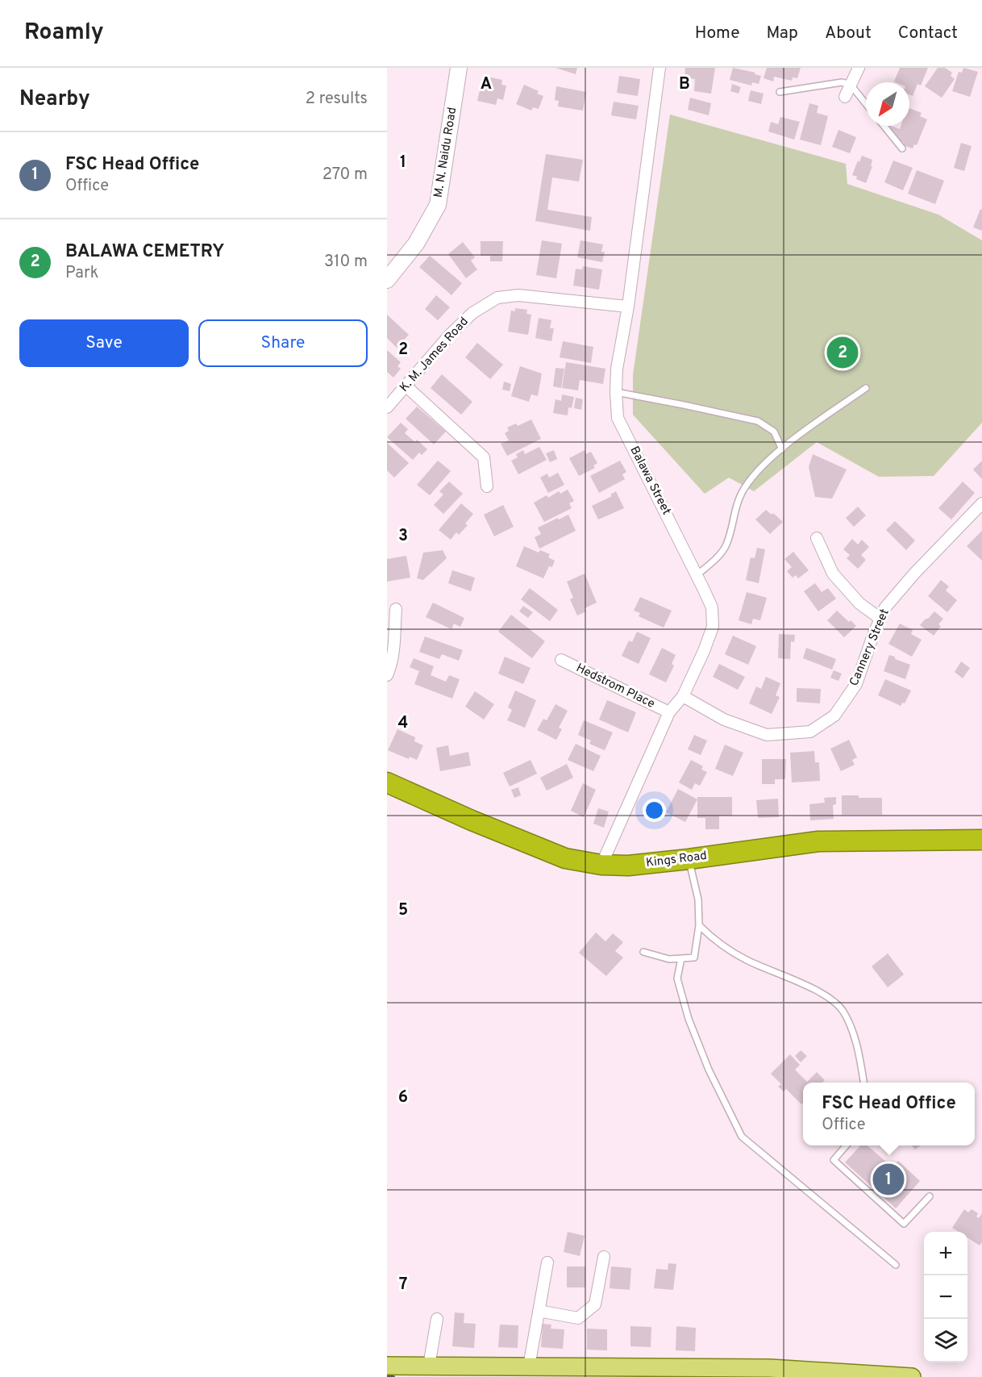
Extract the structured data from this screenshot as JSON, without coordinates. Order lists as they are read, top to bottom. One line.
{"streets":{"highway":["Kings Road"],"main road":["M. N. Naidu Road"],"street":["K. M. James Road","Balawa Street","Cannery Street","Hedstrom Place"]},"crossings":[["K. M. James Road","Balawa Street"],["Balawa Street","Cannery Street"],["Balawa Street","Hedstrom Place"],["Balawa Street","Kings Road"]],"north":"bottom left","page":{"header":"Roamly","nav":["Home","Map","About","Contact"],"heading":["Nearby","2 results"],"list":[{"mark":"1","name":"FSC Head Office","note":"Office","value":"270 m"},{"mark":"2","name":"BALAWA CEMETRY","note":"Park","value":"310 m"}],"buttons":["Save","Share"],"pins":["2","1"],"popup":["FSC Head Office","Office"],"map_buttons":["+","−"]},"grid":{"columns":["A","B"],"rows":["1","2","3","4","5","6","7"]}}
